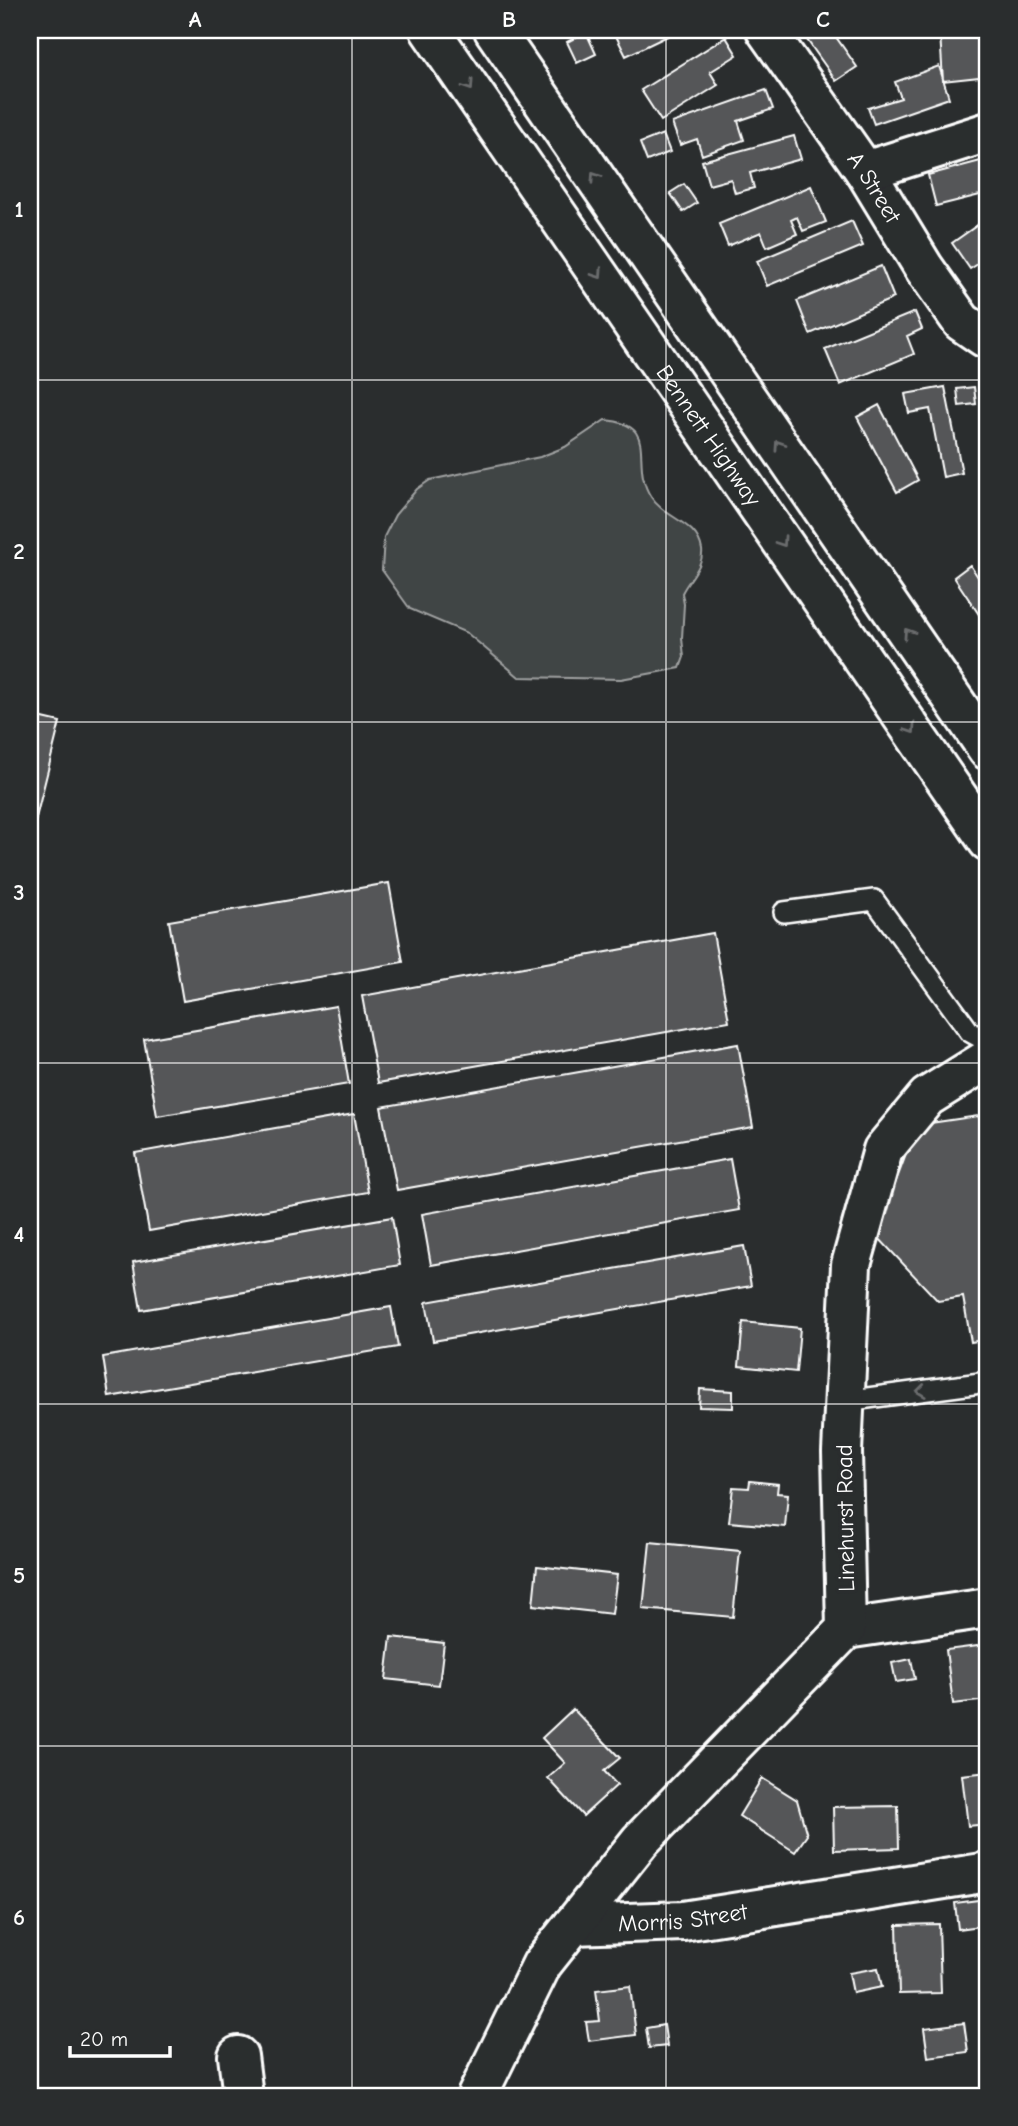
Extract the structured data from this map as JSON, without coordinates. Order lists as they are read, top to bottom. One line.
{"streets":{"main road":["A Street","Bennett Highway","Linehurst Road","Morris Street"]},"scale_bar":"20 m","grid":{"columns":["A","B","C"],"rows":["1","2","3","4","5","6"]}}
